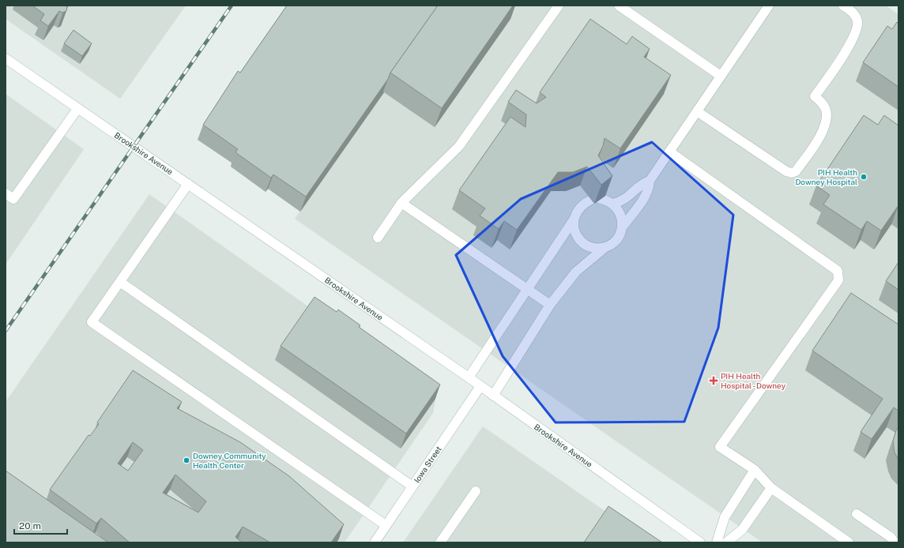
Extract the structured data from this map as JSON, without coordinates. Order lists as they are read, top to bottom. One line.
{"streets":{"street":["Brookshire Avenue","Iowa Street"]},"crossings":[["Brookshire Avenue","Iowa Street"]],"places":{"other":["PIH Health Downey Hospital","Downey Community Health Center"],"health":["PIH Health Hospital - Downey"]},"scale_bar":"20 m"}
